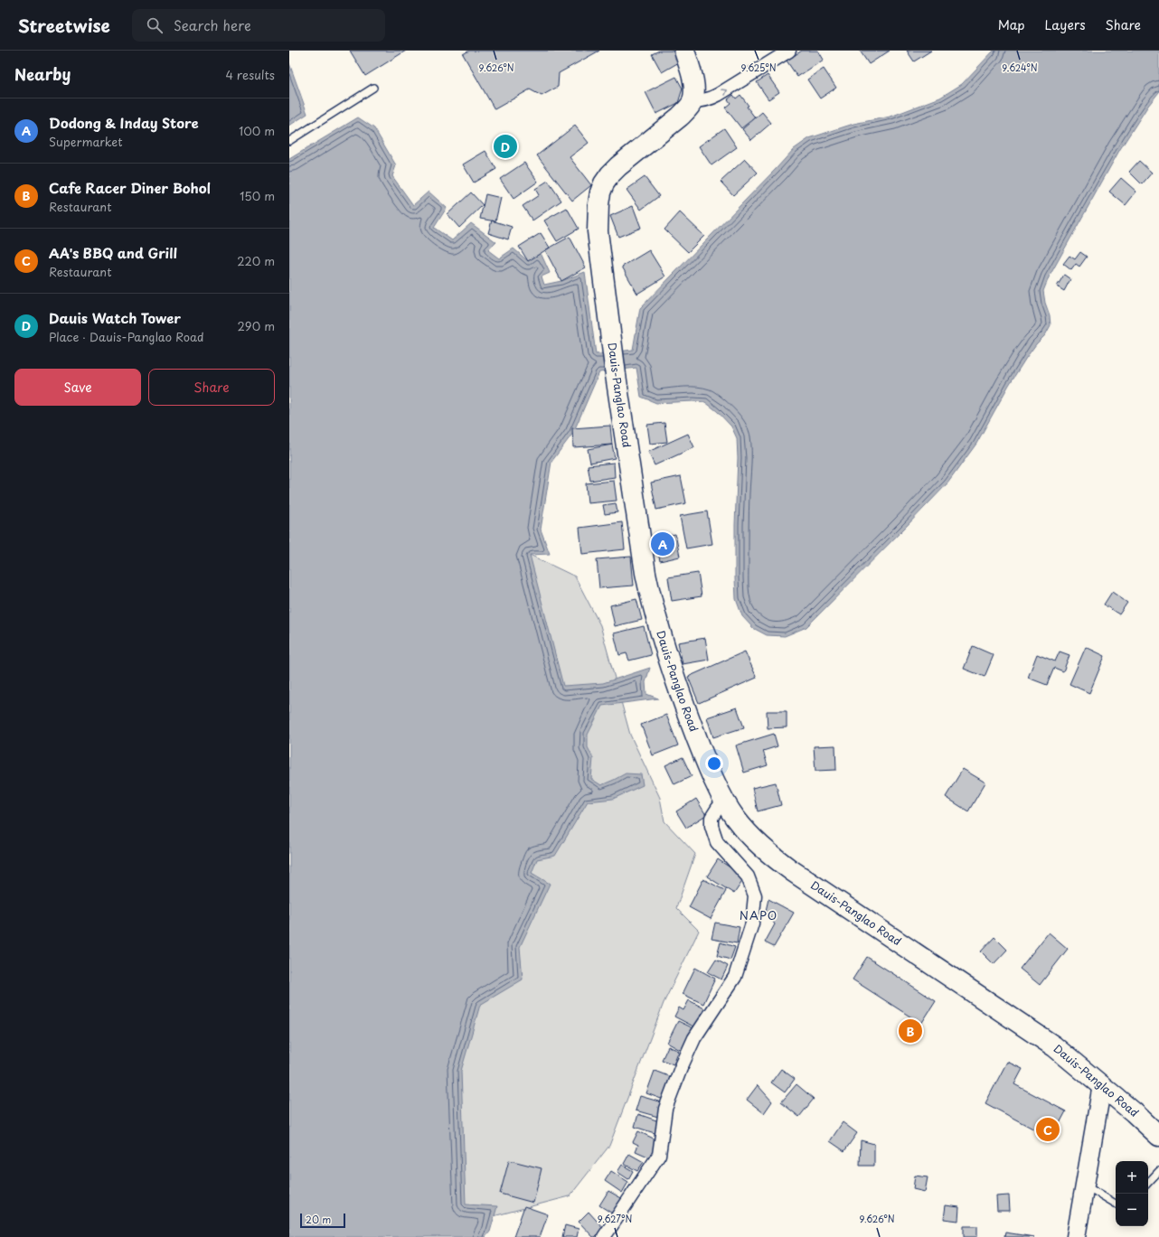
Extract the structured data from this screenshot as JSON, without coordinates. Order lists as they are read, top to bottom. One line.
{"streets":{"main road":["Dauis-Panglao Road"]},"districts":["NAPO"],"scale_bar":"20 m","page":{"header":"Streetwise","search":"Search here","nav":["Map","Layers","Share"],"heading":["Nearby","4 results"],"list":[{"mark":"A","name":"Dodong & Inday Store","note":"Supermarket","value":"100 m"},{"mark":"B","name":"Cafe Racer Diner Bohol","note":"Restaurant","value":"150 m"},{"mark":"C","name":"AA's BBQ and Grill","note":"Restaurant","value":"220 m"},{"mark":"D","name":"Dauis Watch Tower","note":"Place · Dauis-Panglao Road","value":"290 m"}],"pins":["D","A","B","C"],"buttons":["Save","Share"],"map_buttons":["+","−"],"scale":"20 m"},"coordinates":["9.626°N","9.625°N","9.624°N","9.627°N"]}
